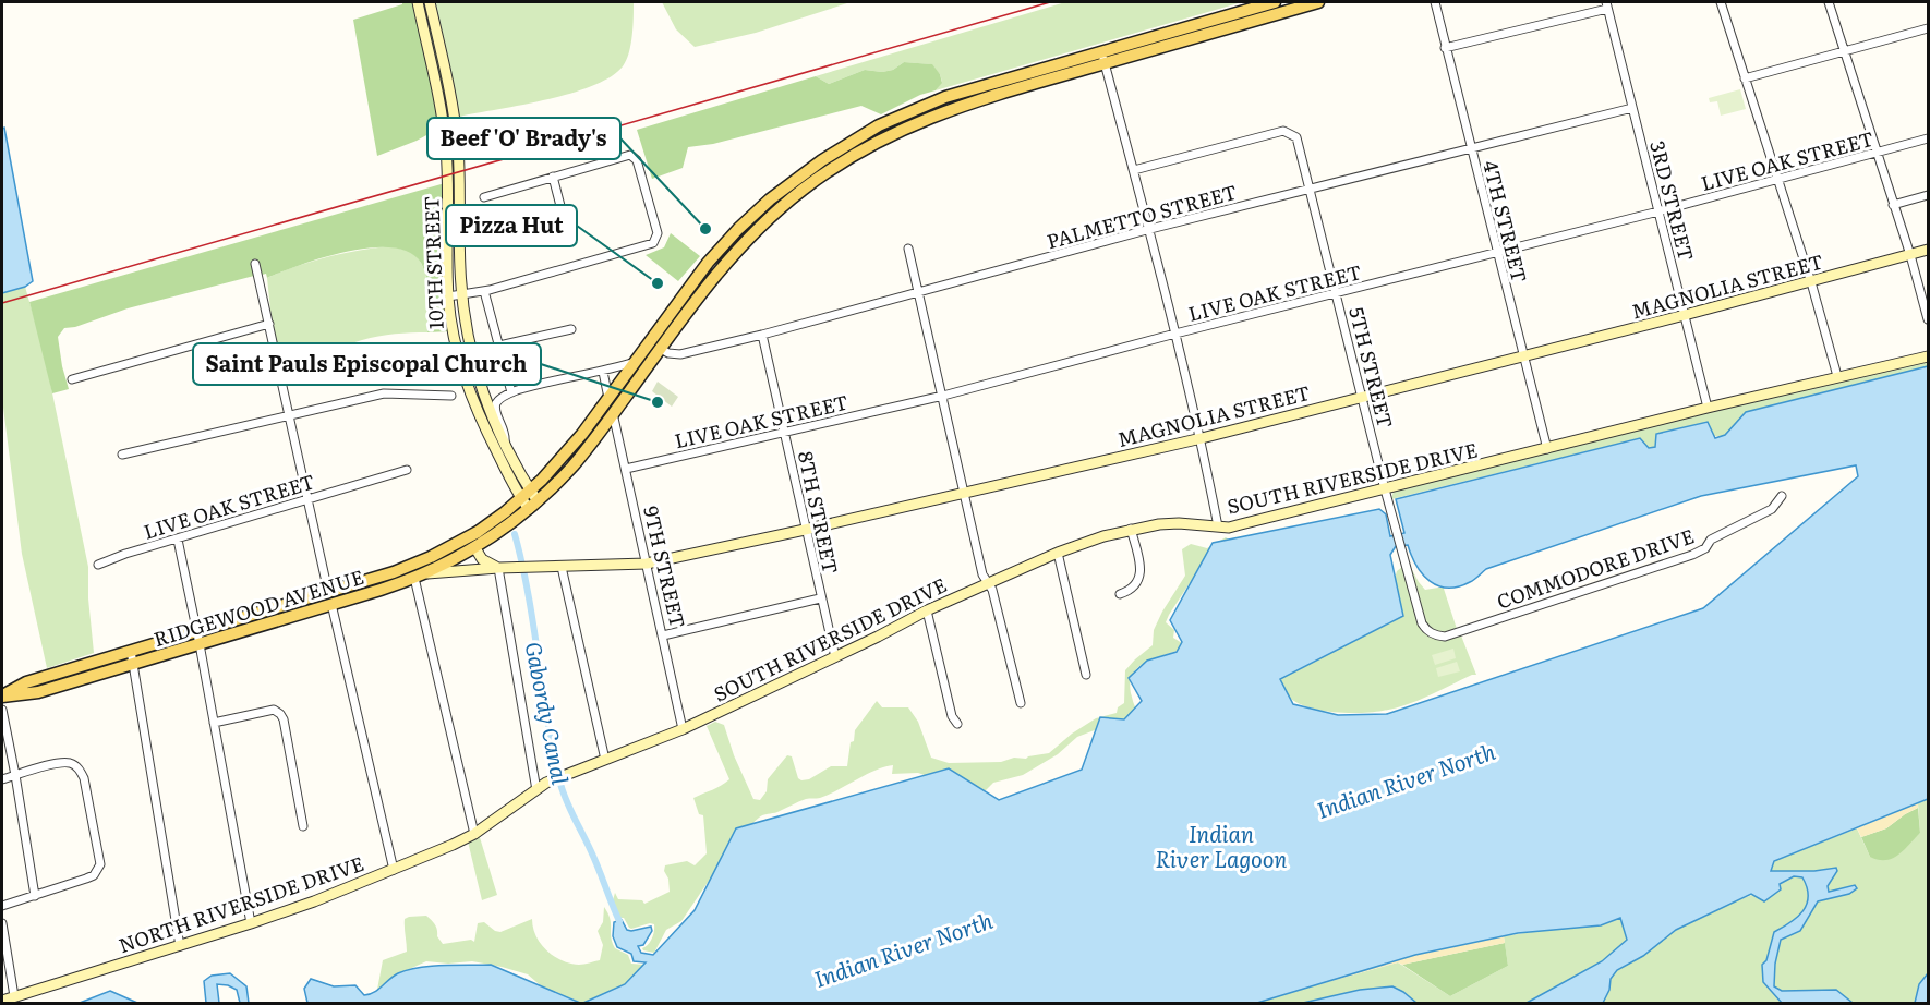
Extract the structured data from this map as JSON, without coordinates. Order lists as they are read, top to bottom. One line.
{"streets":{"main road":["RIDGEWOOD AVENUE"],"street":["LIVE OAK STREET","3RD STREET","PALMETTO STREET","4TH STREET","10TH STREET","MAGNOLIA STREET","5TH STREET","SOUTH RIVERSIDE DRIVE","8TH STREET","9TH STREET","COMMODORE DRIVE","NORTH RIVERSIDE DRIVE"]},"crossings":[["LIVE OAK STREET","3RD STREET"],["LIVE OAK STREET","4TH STREET"],["LIVE OAK STREET","5TH STREET"],["LIVE OAK STREET","8TH STREET"],["LIVE OAK STREET","9TH STREET"],["3RD STREET","PALMETTO STREET"],["3RD STREET","MAGNOLIA STREET"],["3RD STREET","SOUTH RIVERSIDE DRIVE"],["PALMETTO STREET","4TH STREET"],["PALMETTO STREET","5TH STREET"],["PALMETTO STREET","8TH STREET"],["4TH STREET","MAGNOLIA STREET"],["4TH STREET","SOUTH RIVERSIDE DRIVE"],["10TH STREET","RIDGEWOOD AVENUE"],["MAGNOLIA STREET","5TH STREET"],["MAGNOLIA STREET","8TH STREET"],["MAGNOLIA STREET","9TH STREET"],["MAGNOLIA STREET","RIDGEWOOD AVENUE"],["5TH STREET","SOUTH RIVERSIDE DRIVE"],["5TH STREET","COMMODORE DRIVE"],["SOUTH RIVERSIDE DRIVE","8TH STREET"],["SOUTH RIVERSIDE DRIVE","9TH STREET"],["SOUTH RIVERSIDE DRIVE","NORTH RIVERSIDE DRIVE"]],"water":["Gabordy Canal","Indian River North","Indian River Lagoon"],"places":["Beef 'O' Brady's","Pizza Hut","Saint Pauls Episcopal Church"]}
